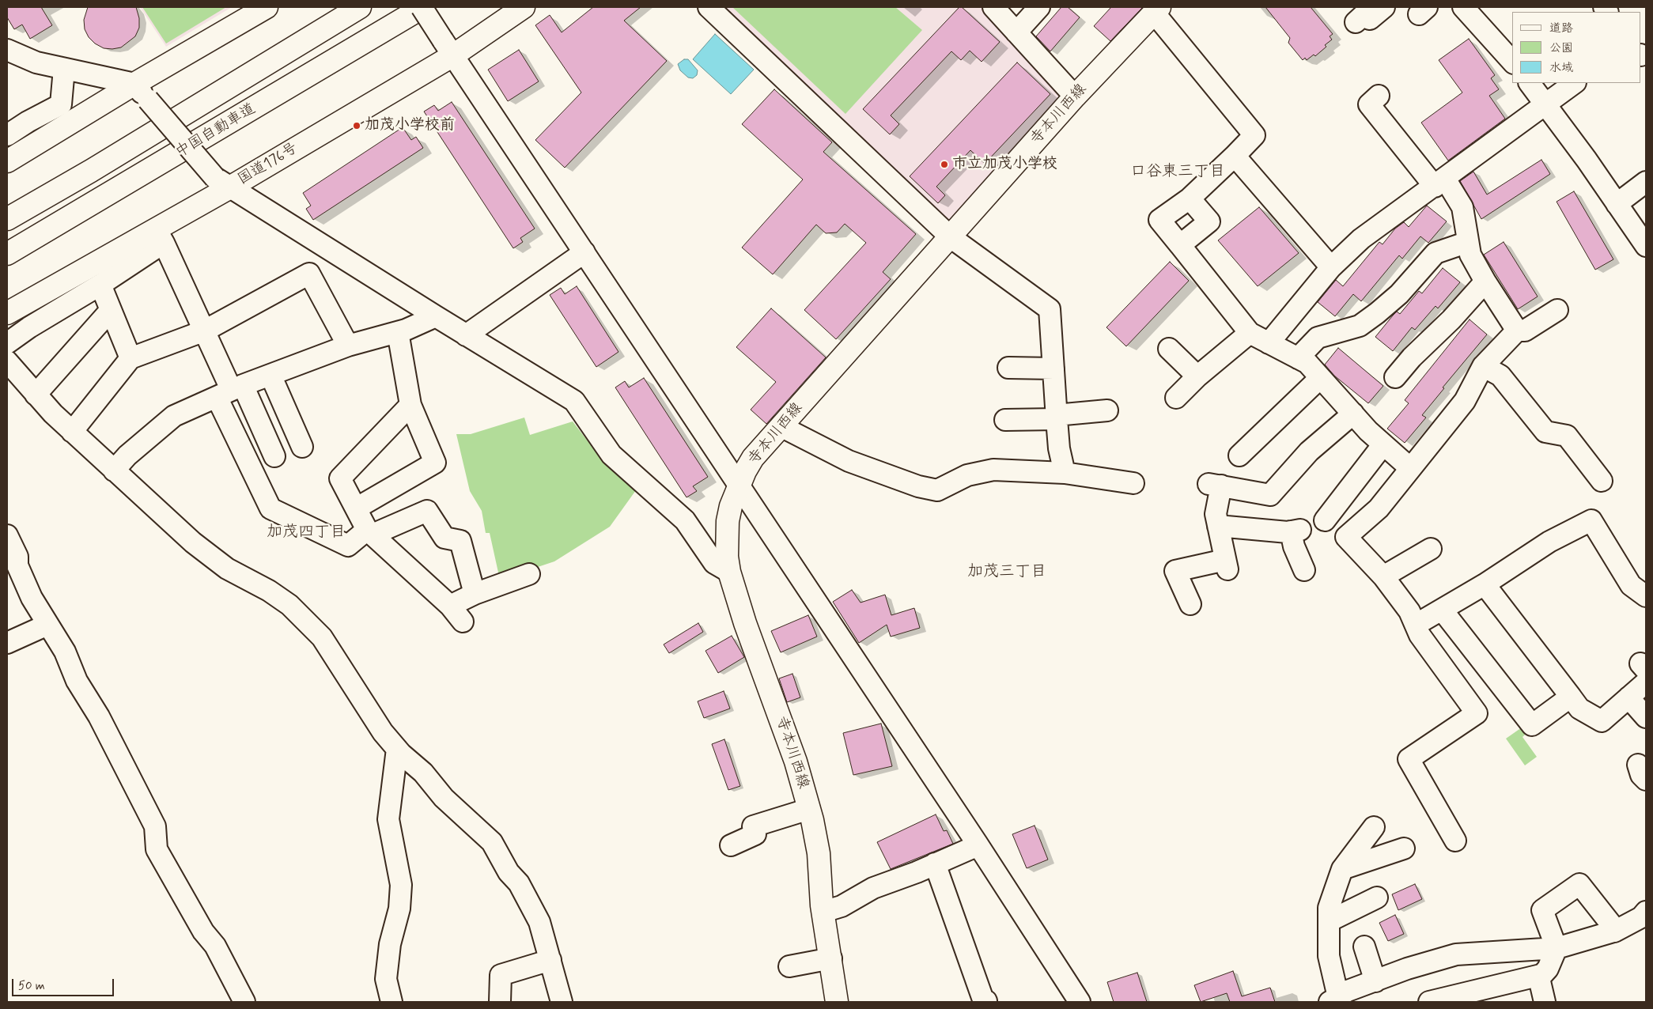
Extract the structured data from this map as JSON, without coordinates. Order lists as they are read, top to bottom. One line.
{"streets":{"main road":["寺本川西線","中国自動車道","国道176号"]},"districts":["口谷東三丁目","加茂四丁目","加茂三丁目"],"places":["加茂小学校前","市立加茂小学校"],"legend":["道路","公園","水域"],"scale_bar":"50 m"}
